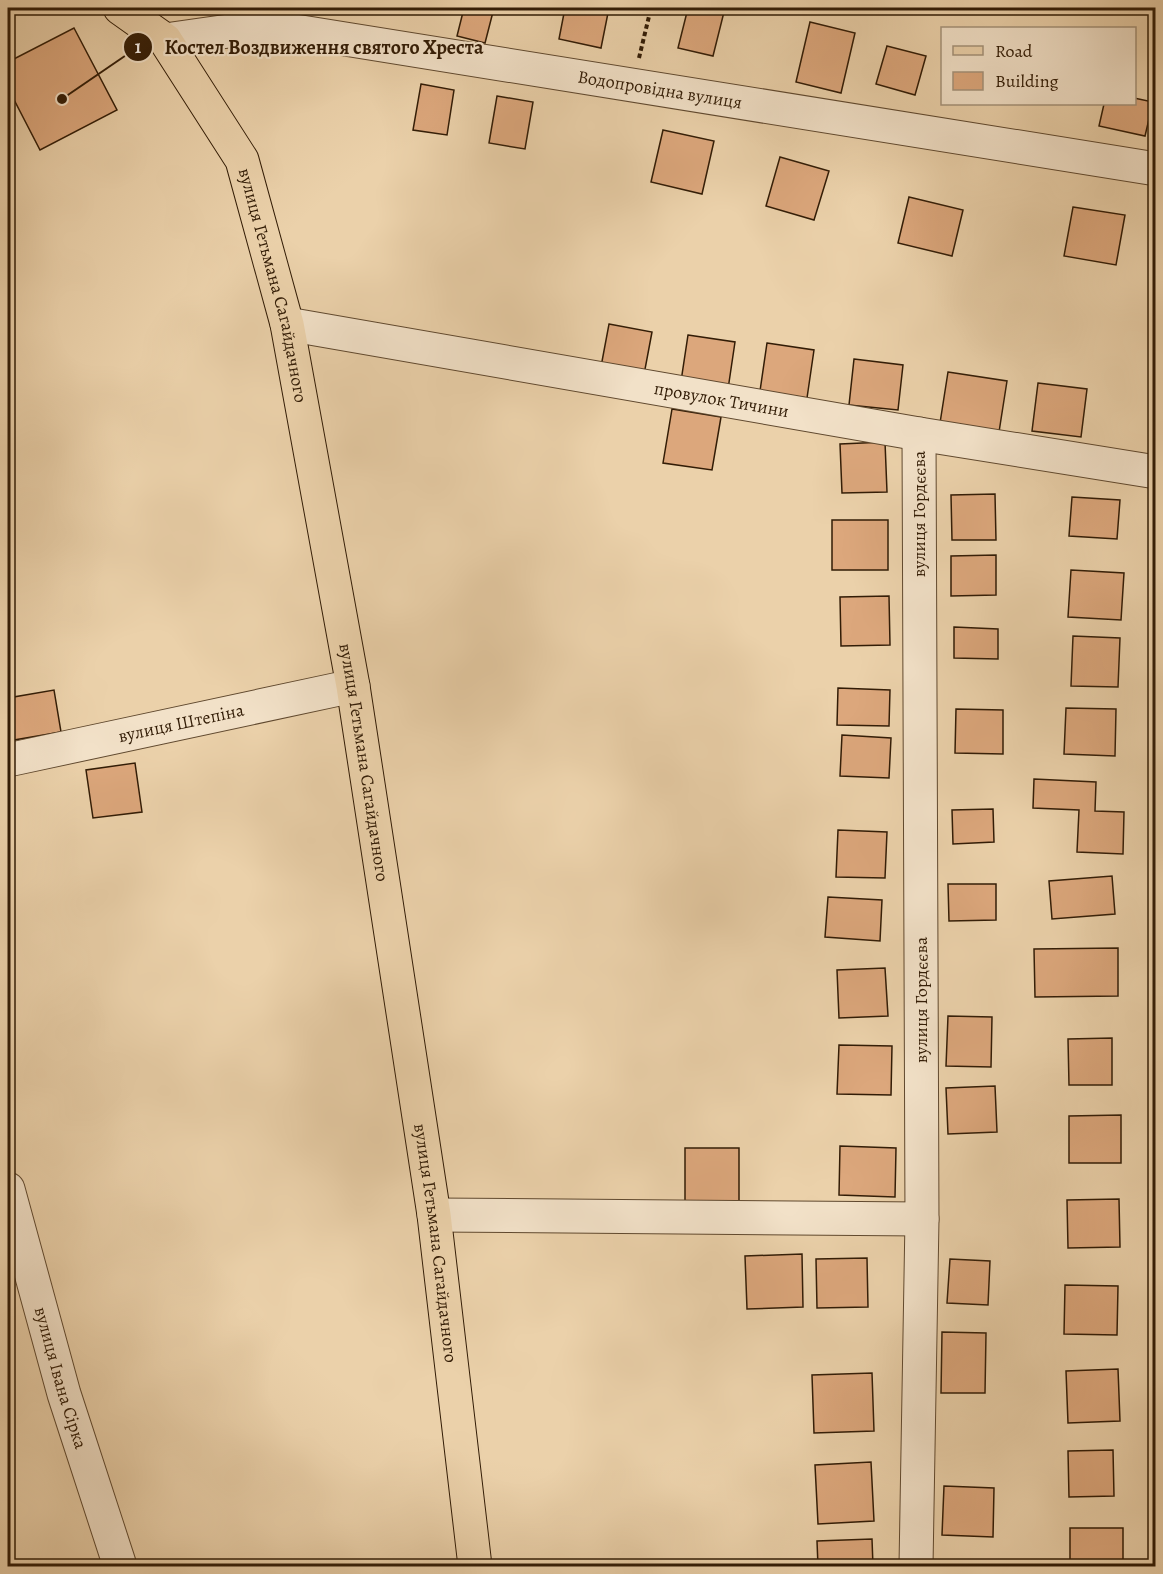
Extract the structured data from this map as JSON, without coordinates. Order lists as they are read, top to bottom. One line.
{"streets":{"main road":["вулиця Гетьмана Сагайдачного"],"street":["Водопровідна вулиця","провулок Тичини","вулиця Гордєєва","вулиця Штепіна","вулиця Івана Сірка"]},"crossings":[["Водопровідна вулиця","вулиця Гетьмана Сагайдачного"],["вулиця Гетьмана Сагайдачного","провулок Тичини"],["вулиця Гетьмана Сагайдачного","вулиця Штепіна"],["провулок Тичини","вулиця Гордєєва"]],"places":["Костел Воздвиження святого Хреста"],"legend":["Road","Building"]}
